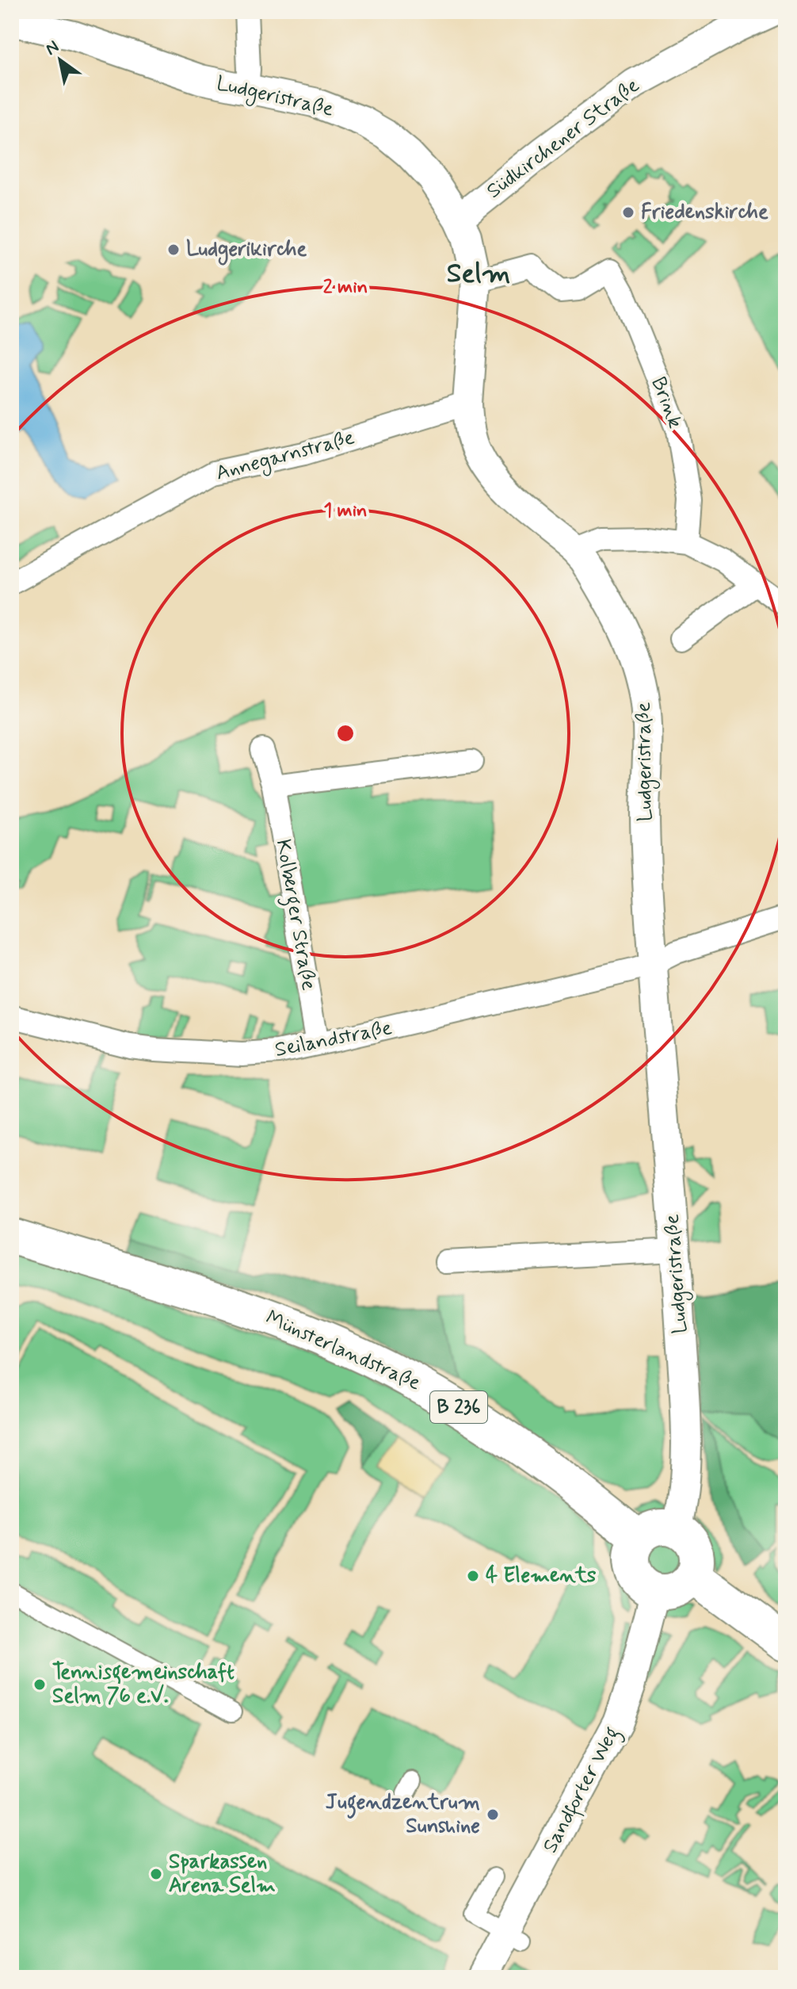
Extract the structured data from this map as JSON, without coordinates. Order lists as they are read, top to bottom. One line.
{"streets":{"main road":["Münsterlandstraße","B 236"],"street":["Ludgeristraße","Südkirchener Straße","Brink","Annegarnstraße","Kolberger Straße","Seilandstraße","Sandforter Weg"]},"crossings":[["Ludgeristraße","Südkirchener Straße"],["Ludgeristraße","Brink"],["Ludgeristraße","Annegarnstraße"],["Ludgeristraße","Seilandstraße"],["Ludgeristraße","Münsterlandstraße"],["Ludgeristraße","Sandforter Weg"],["Kolberger Straße","Seilandstraße"],["Münsterlandstraße","Sandforter Weg"]],"districts":["Selm"],"places":["Friedenskirche","Ludgerikirche","4 Elements","Tennisgemeinschaft Selm 76 e.V.","Jugendzentrum Sunshine","Sparkassen Arena Selm"],"north":"top left","rings":["2 min","1 min"]}
